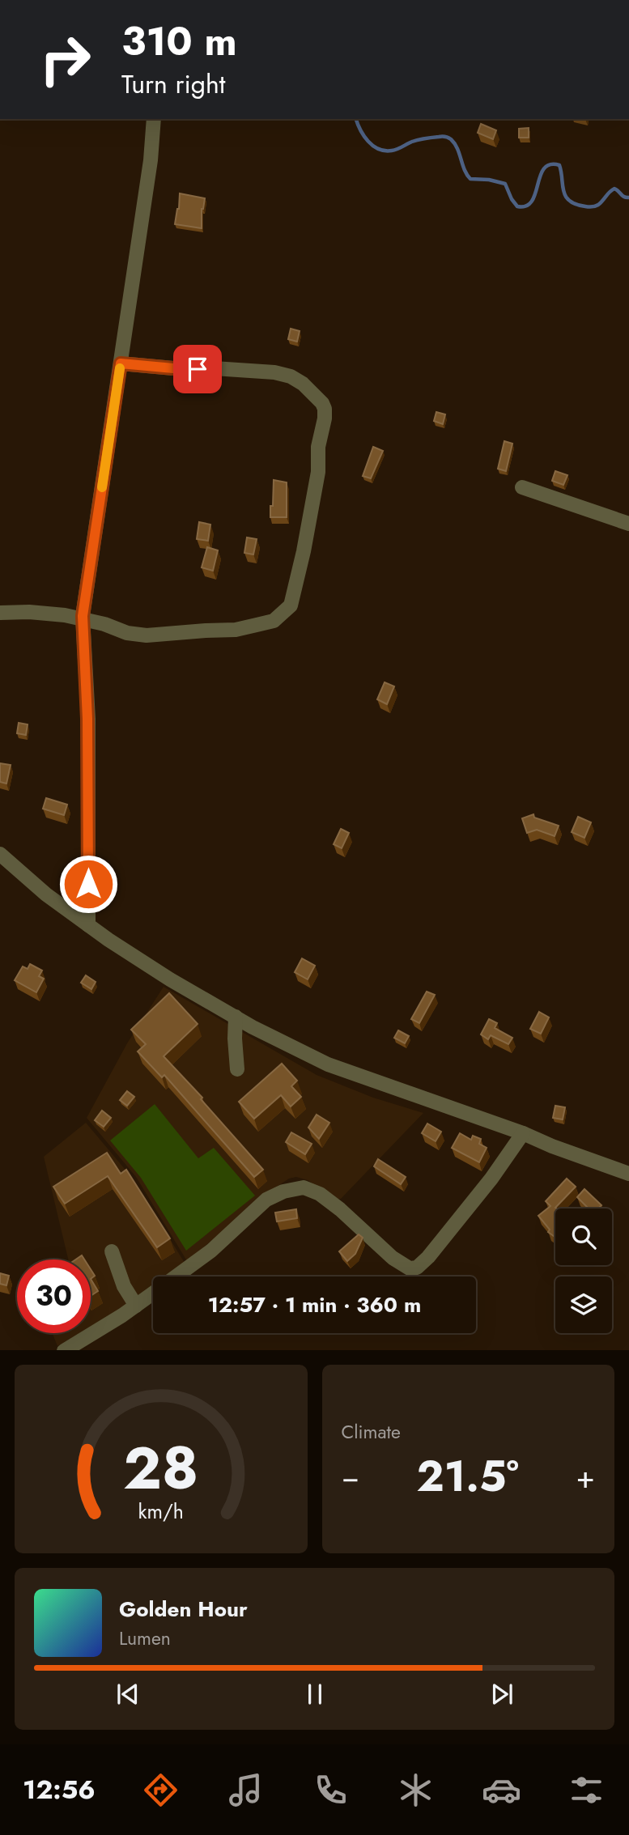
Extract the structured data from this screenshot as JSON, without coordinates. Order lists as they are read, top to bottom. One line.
{"page":{"turn":["310 m","Turn right"],"limit":"30","trip":"12:57 · 1 min · 360 m","tile":"Climate","heat":["−","21.5°","+"],"song":["Golden Hour","Lumen"],"tabs":"12:56","gauge":["28","km/h"]}}
